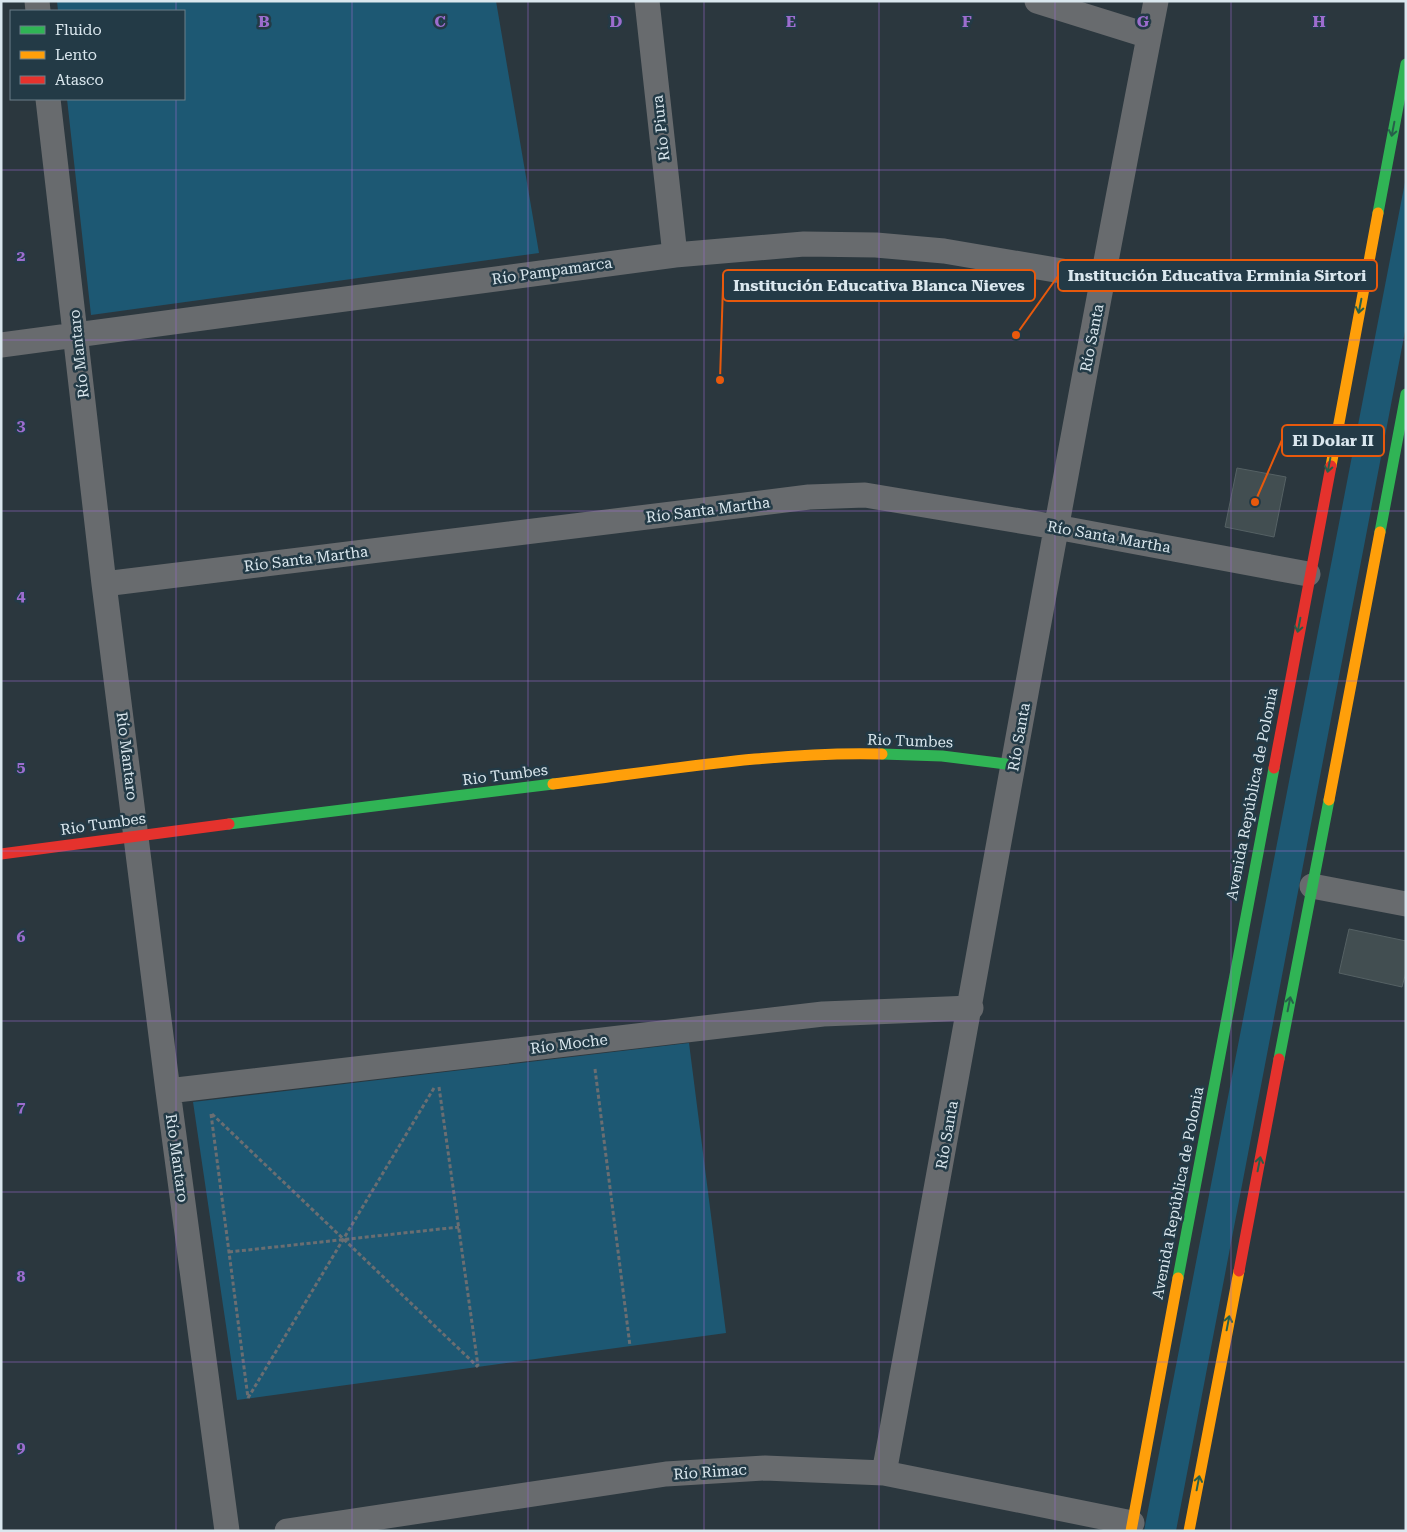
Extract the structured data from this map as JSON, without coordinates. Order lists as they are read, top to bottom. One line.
{"streets":{"main road":["Rio Tumbes","Avenida República de Polonia"],"street":["Río Piura","Río Pampamarca","Río Santa","Río Mantaro","Río Santa Martha","Río Moche","Río Rimac"]},"crossings":[["Río Piura","Río Pampamarca"],["Río Pampamarca","Río Santa"],["Río Pampamarca","Río Mantaro"],["Río Santa","Río Santa Martha"],["Río Santa","Rio Tumbes"],["Río Santa","Río Moche"],["Río Santa","Río Rimac"],["Río Mantaro","Río Santa Martha"],["Río Mantaro","Rio Tumbes"],["Río Mantaro","Río Moche"],["Río Santa Martha","Avenida República de Polonia"],["Avenida República de Polonia","Río Rimac"]],"places":["Institución Educativa Erminia Sirtori","Institución Educativa Blanca Nieves","El Dolar II"],"legend":["Fluido","Lento","Atasco"],"grid":{"columns":["B","C","D","E","F","G","H"],"rows":["2","3","4","5","6","7","8","9"]}}
